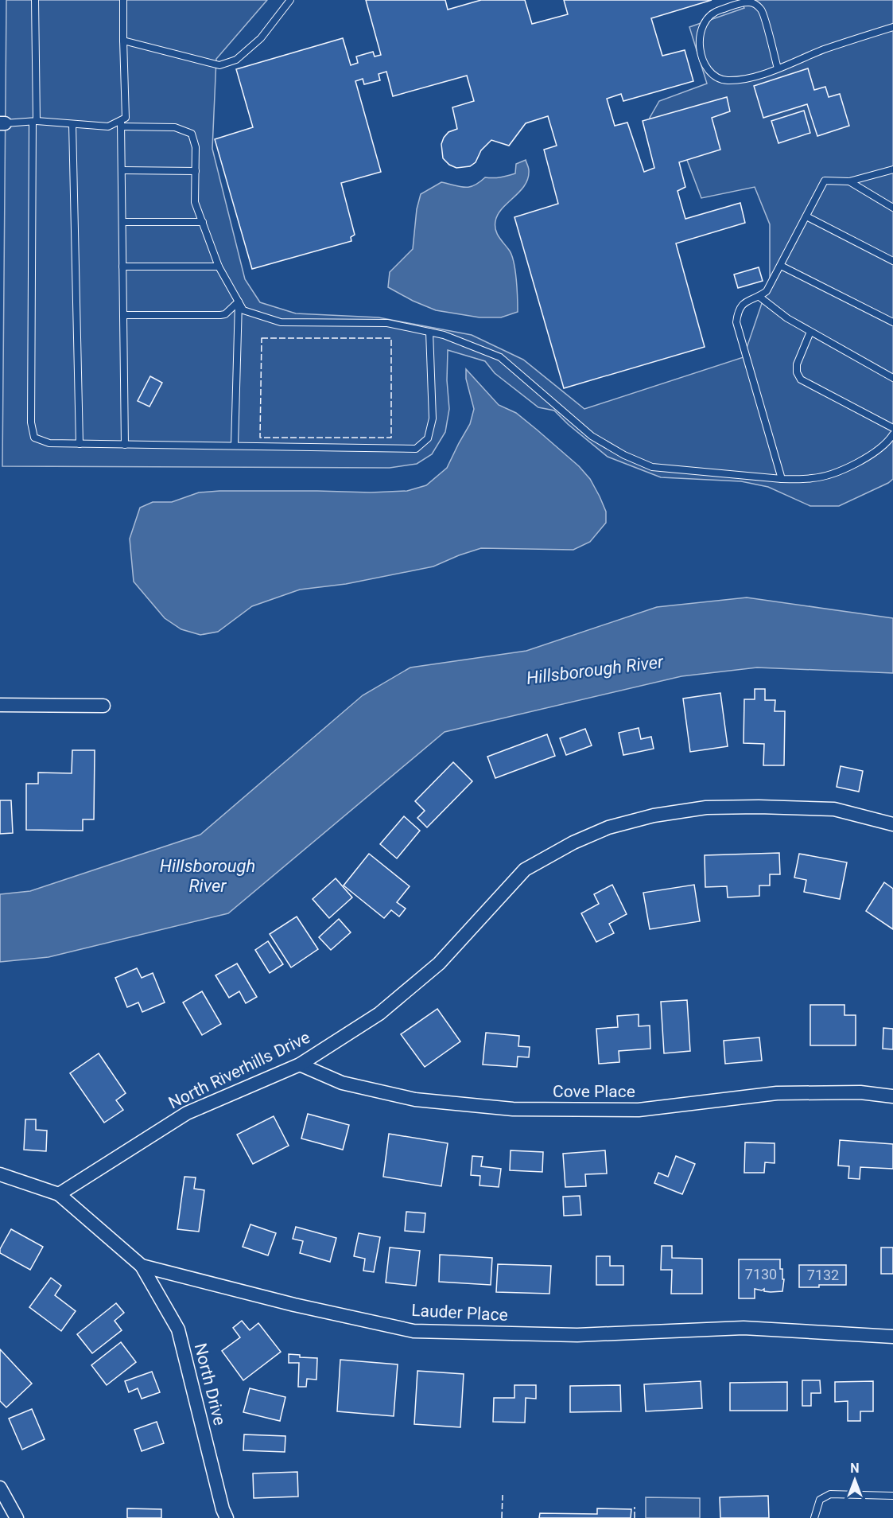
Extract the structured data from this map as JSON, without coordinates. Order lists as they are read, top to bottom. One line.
{"streets":{"street":["North Riverhills Drive","Cove Place","Lauder Place","North Drive"]},"crossings":[["North Riverhills Drive","Cove Place"],["North Riverhills Drive","Lauder Place"],["Lauder Place","North Drive"]],"water":["Hillsborough River"],"house_numbers":["7130","7132"],"north":"top"}
